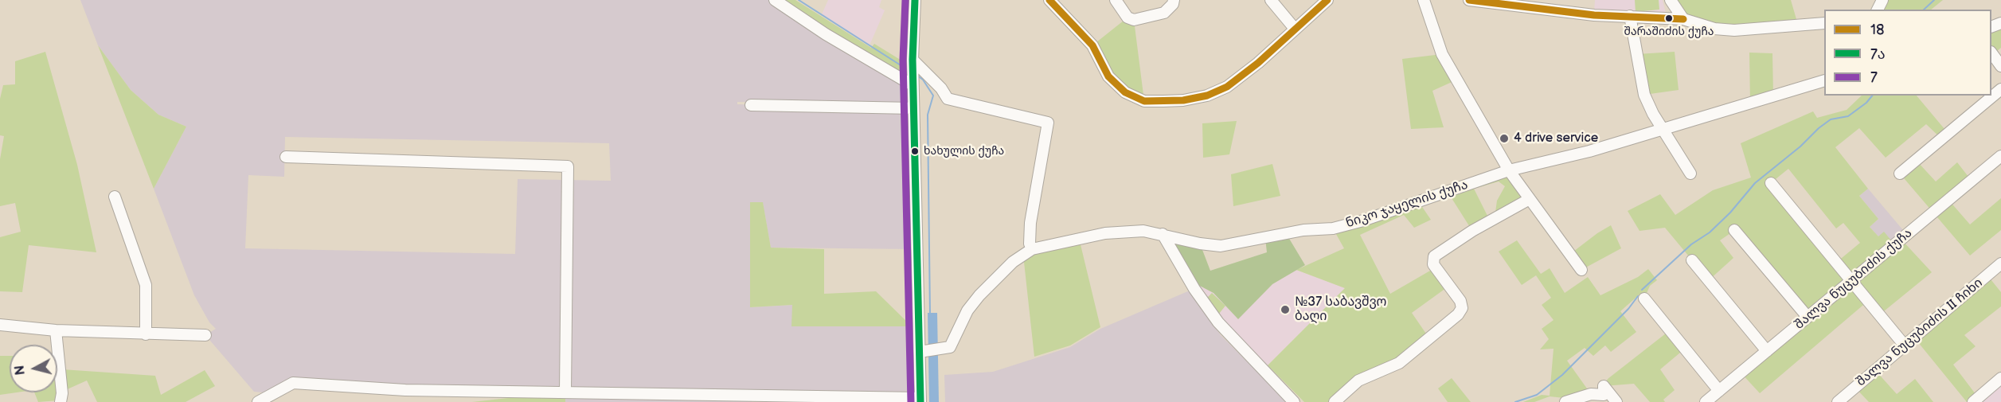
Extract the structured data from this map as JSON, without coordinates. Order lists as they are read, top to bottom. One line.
{"streets":{"street":["ნიკო ჯაყელის ქუჩა","შალვა ნუცუბიძის ქუჩა","შალვა ნუცუბიძის II ჩიხი"]},"places":["შარაშიძის ქუჩა","4 drive service","ხახულის ქუჩა","№37 საბავშვო ბაღი"],"lines":["transit line 18","transit line 7ა","transit line 7"],"legend":["18","7ა","7"],"north":"left"}
